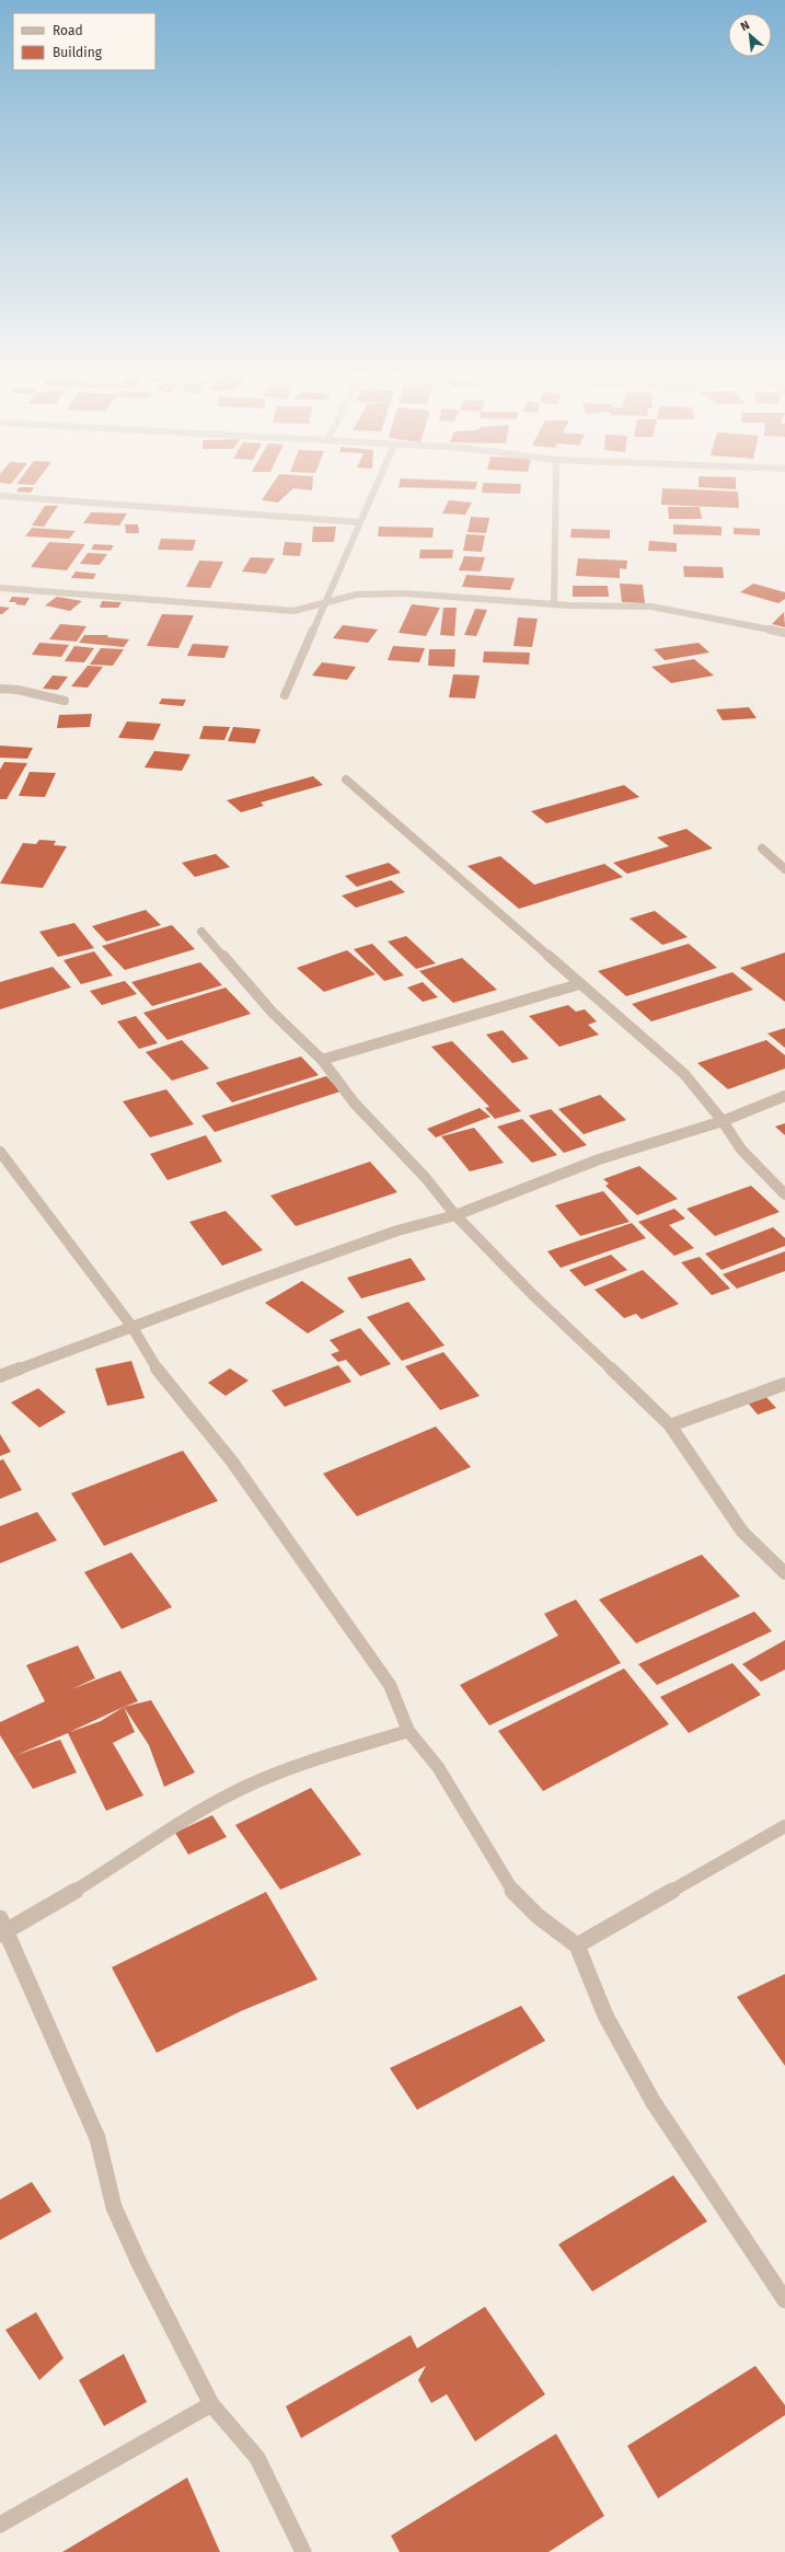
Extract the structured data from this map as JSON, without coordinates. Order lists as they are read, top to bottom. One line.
{"legend":["Road","Building"],"north":"top left"}
